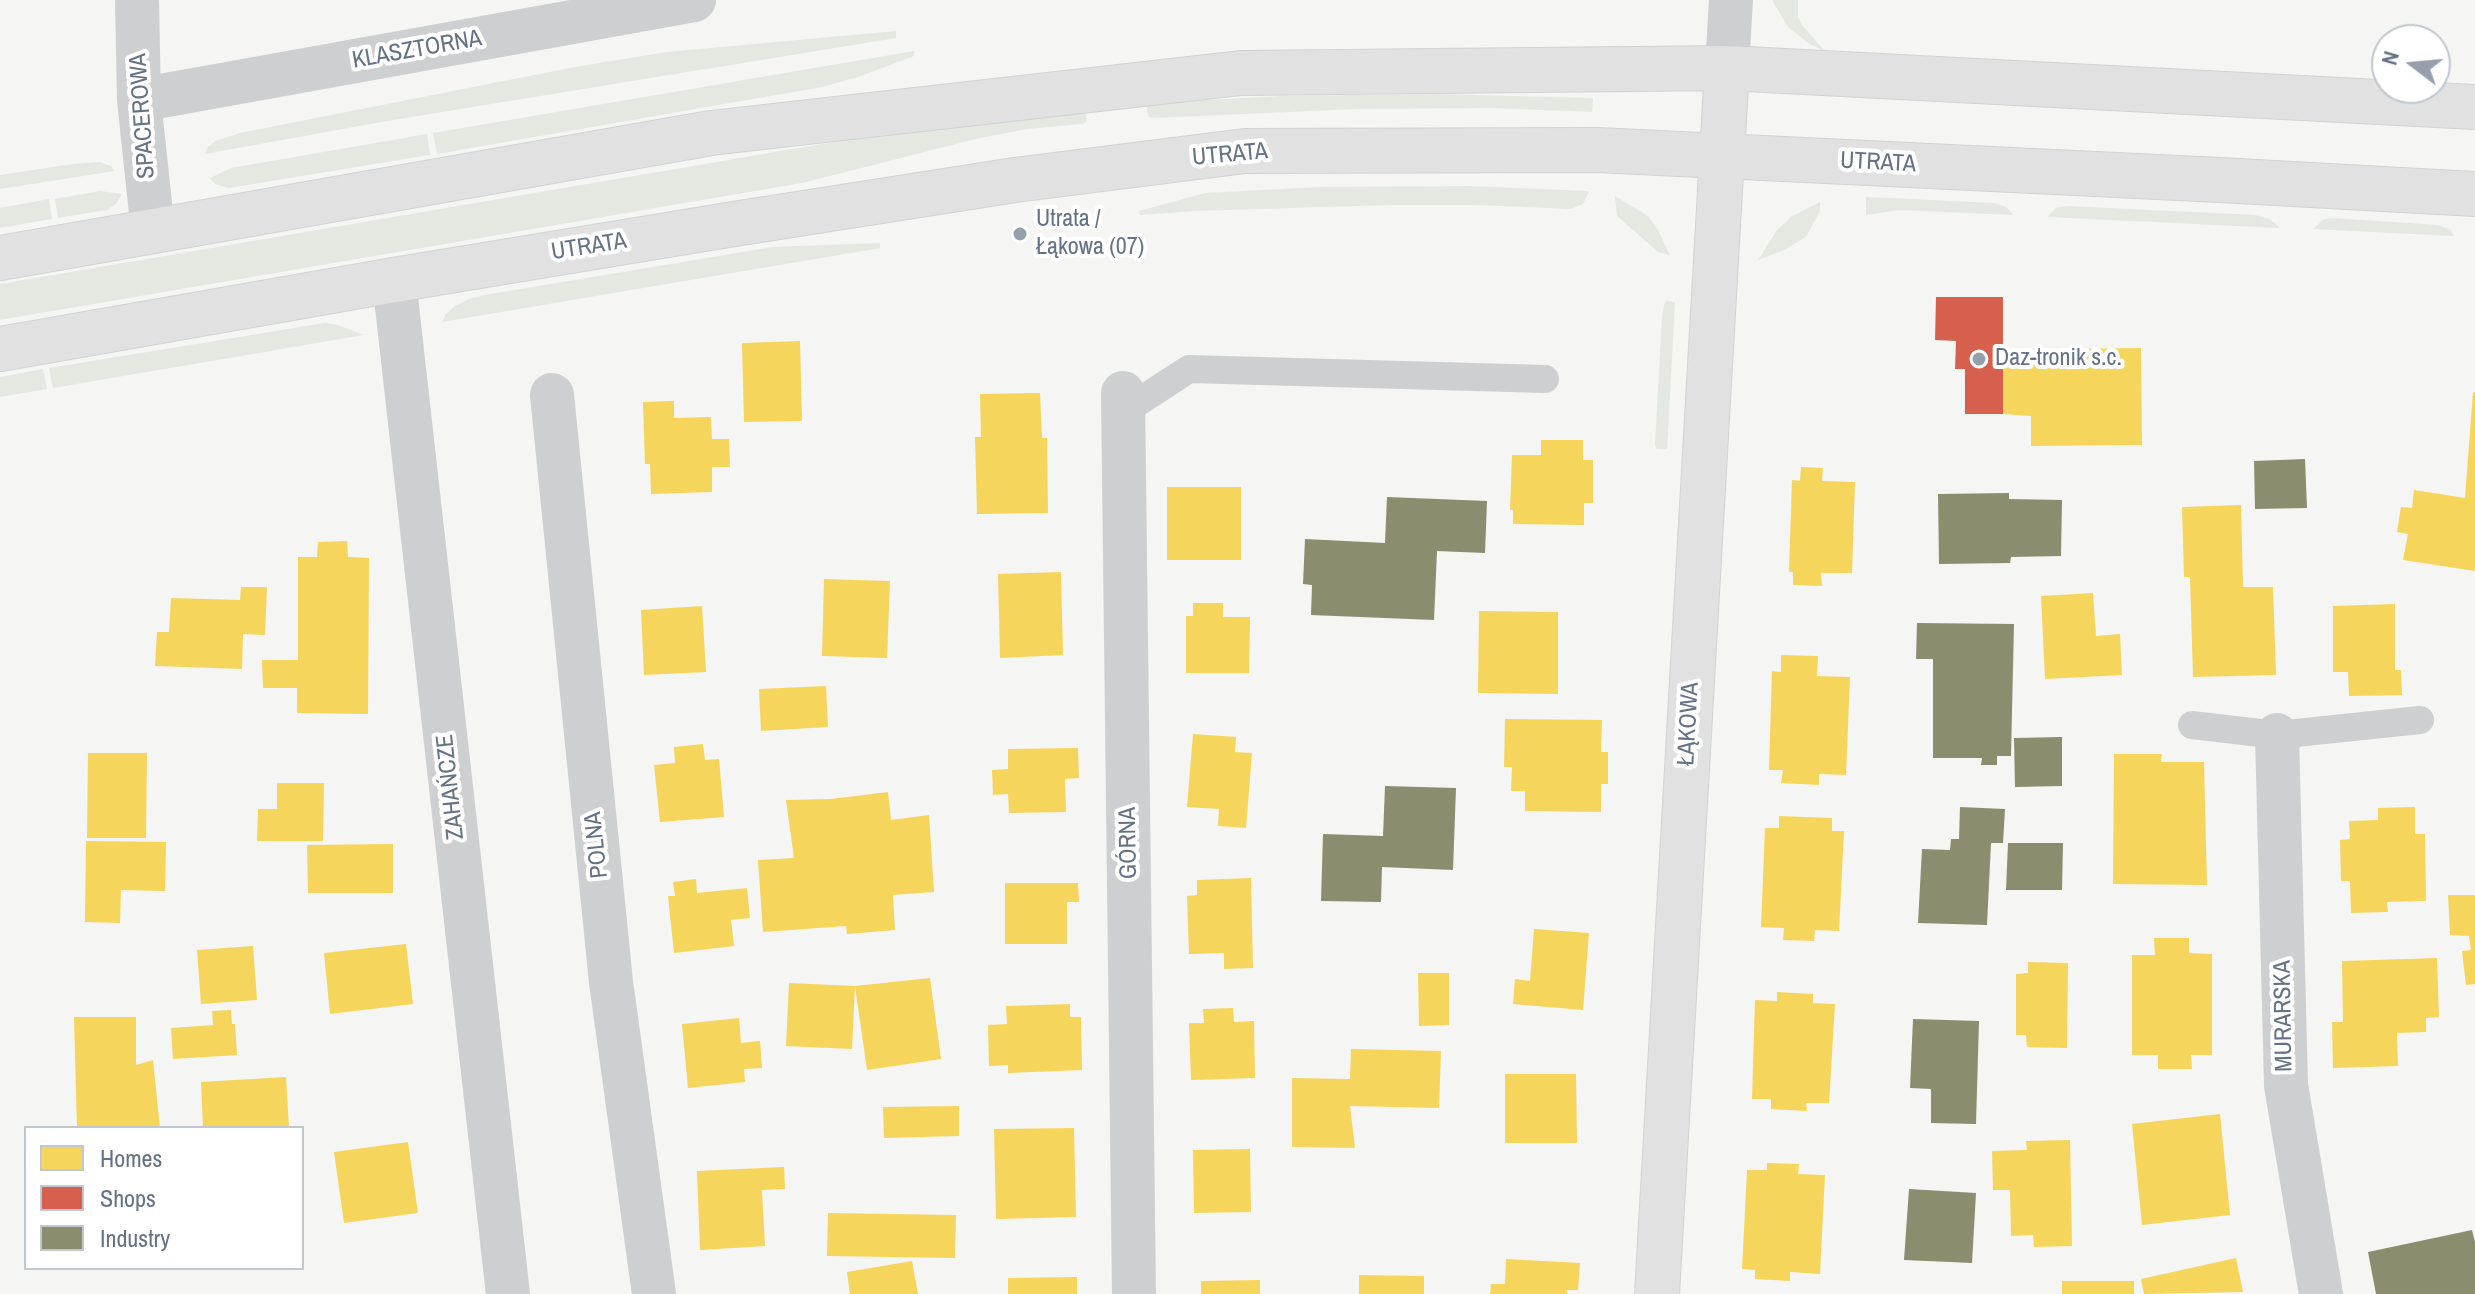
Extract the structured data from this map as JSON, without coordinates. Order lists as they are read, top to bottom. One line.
{"streets":{"main road":["UTRATA","ŁĄKOWA"],"street":["KLASZTORNA","SPACEROWA","ZAHAŃCZE","GÓRNA","POLNA","MURARSKA"]},"crossings":[["KLASZTORNA","SPACEROWA"],["UTRATA","ŁĄKOWA"],["UTRATA","ZAHAŃCZE"]],"places":["Utrata / Łąkowa (07)","Daz-tronik s.c."],"legend":["Homes","Shops","Industry"],"north":"left"}
